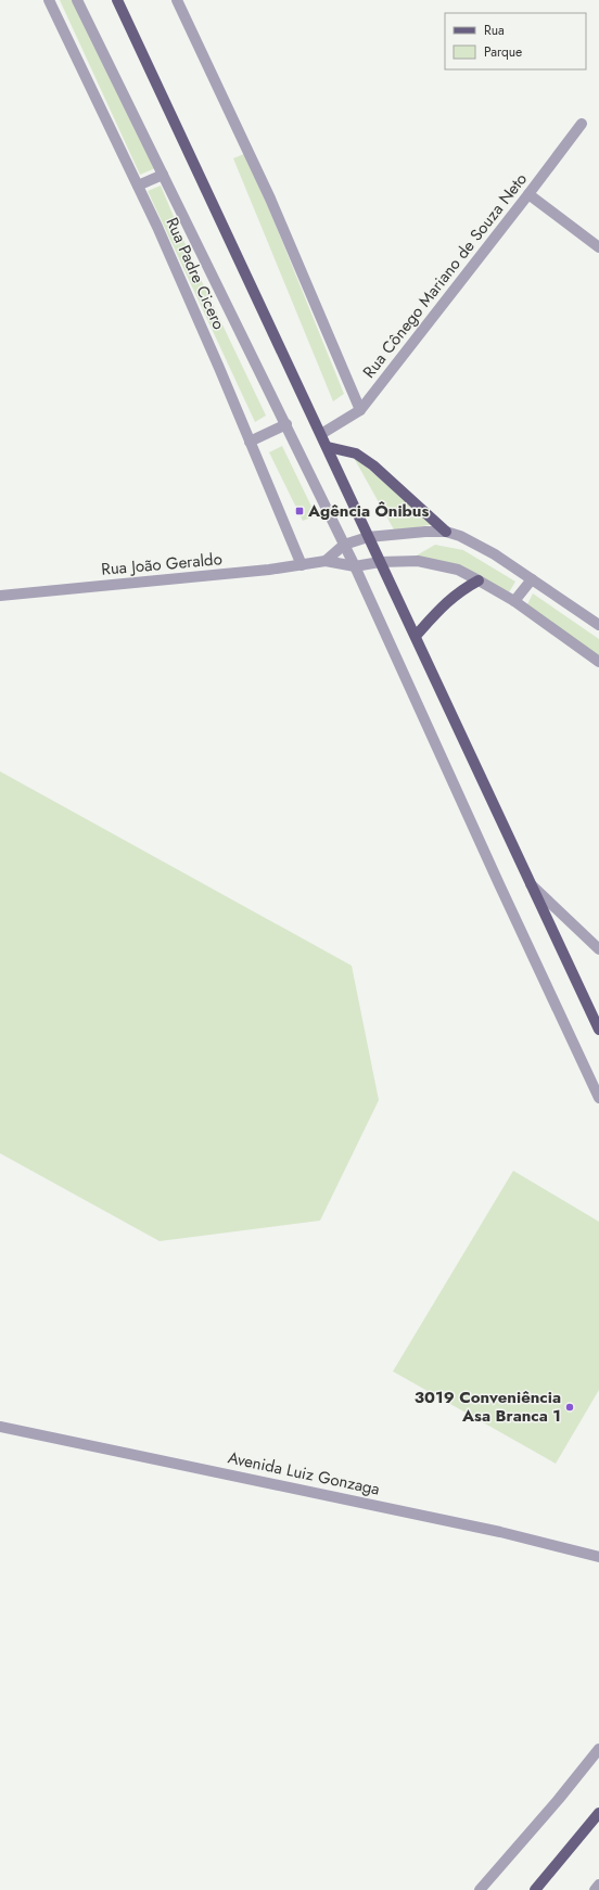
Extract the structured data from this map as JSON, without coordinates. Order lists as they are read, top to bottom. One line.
{"streets":{"street":["Rua Padre Cicero","Rua Cônego Mariano de Souza Neto","Rua João Geraldo","Avenida Luiz Gonzaga"]},"crossings":[["Rua Padre Cicero","Rua João Geraldo"]],"places":{"transit":["Agência Ônibus"],"other":["3019 Conveniência Asa Branca 1"]},"legend":["Rua","Parque"]}
